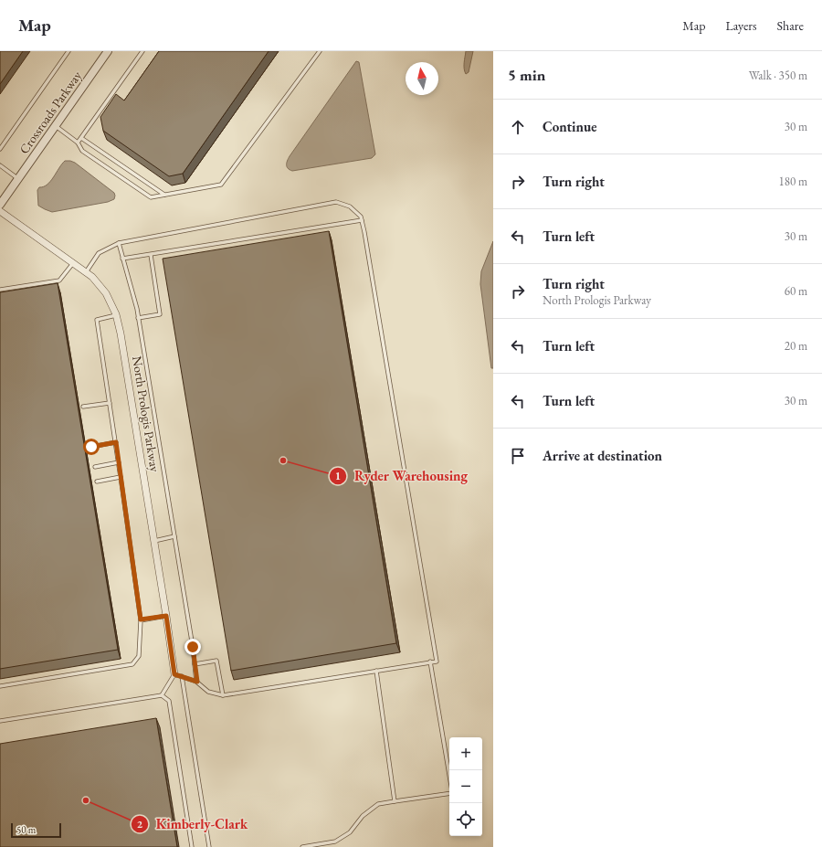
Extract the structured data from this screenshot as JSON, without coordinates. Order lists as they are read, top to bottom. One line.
{"streets":{"street":["Crossroads Parkway","North Prologis Parkway"]},"places":["Ryder Warehousing","Kimberly-Clark"],"scale_bar":"50 m","north":"top","page":{"header":"Map","nav":["Map","Layers","Share"],"heading":["5 min","Walk · 350 m"],"list":[["Continue","30 m"],["Turn right","180 m"],["Turn left","30 m"],["Turn right","North Prologis Parkway","60 m"],["Turn left","20 m"],["Turn left","30 m"],"Arrive at destination"],"map_buttons":["+","−"],"scale":"50 m"}}
